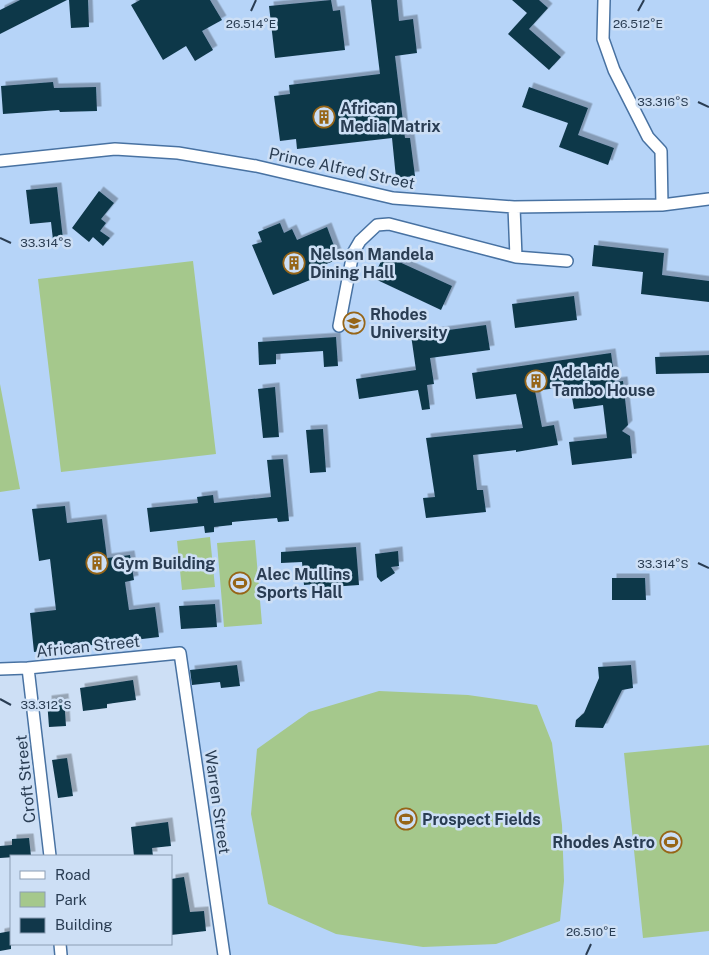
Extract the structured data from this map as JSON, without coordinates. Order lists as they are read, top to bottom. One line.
{"streets":{"street":["Prince Alfred Street","African Street","Croft Street","Warren Street"]},"crossings":[["African Street","Croft Street"],["African Street","Warren Street"]],"places":{"building":["African Media Matrix","Nelson Mandela Dining Hall","Adelaide Tambo House","Gym Building"],"school or university":["Rhodes University"],"sports":["Alec Mullins Sports Hall","Prospect Fields","Rhodes Astro"]},"legend":["Road","Park","Building"],"coordinates":["26.514°E","26.512°E","33.316°S","33.314°S","33.312°S","26.510°E"]}
